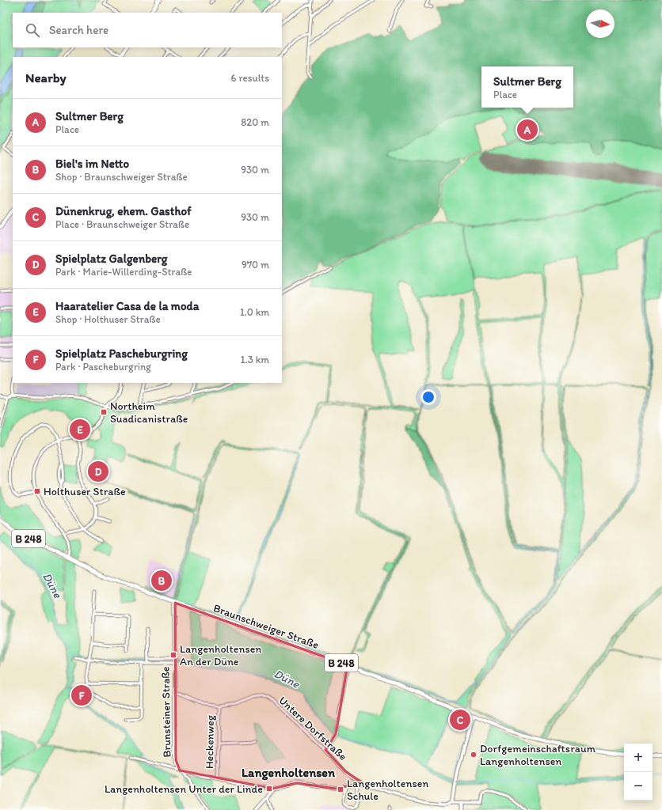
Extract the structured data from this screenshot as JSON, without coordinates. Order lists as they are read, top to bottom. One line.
{"streets":{"main road":["B 248","Braunschweiger Straße"],"street":["Brunsteiner Straße","Untere Dorfstraße","Heckenweg"]},"crossings":[["Braunschweiger Straße","Brunsteiner Straße"],["Brunsteiner Straße","Untere Dorfstraße"],["Untere Dorfstraße","Heckenweg"]],"districts":["Langenholtensen"],"water":["Düne"],"places":{"transit":["Northeim Suadicanistraße","Holthuser Straße","Langenholtensen An der Düne","Langenholtensen Unter der Linde","Langenholtensen Schule"],"other":["Dorfgemeinschaftsraum Langenholtensen"]},"north":"right","page":{"search":"Search here","heading":["Nearby","6 results"],"popup":["Sultmer Berg","Place"],"list":[{"mark":"A","name":"Sultmer Berg","note":"Place","value":"820 m"},{"mark":"B","name":"Biel's im Netto","note":"Shop · Braunschweiger Straße","value":"930 m"},{"mark":"C","name":"Dünenkrug, ehem. Gasthof","note":"Place · Braunschweiger Straße","value":"930 m"},{"mark":"D","name":"Spielplatz Galgenberg","note":"Park · Marie-Willerding-Straße","value":"970 m"},{"mark":"E","name":"Haaratelier Casa de la moda","note":"Shop · Holthuser Straße","value":"1.0 km"},{"mark":"F","name":"Spielplatz Pascheburgring","note":"Park · Pascheburgring","value":"1.3 km"}],"pins":["A","E","D","B","F","C"],"map_buttons":["+","−"]}}
